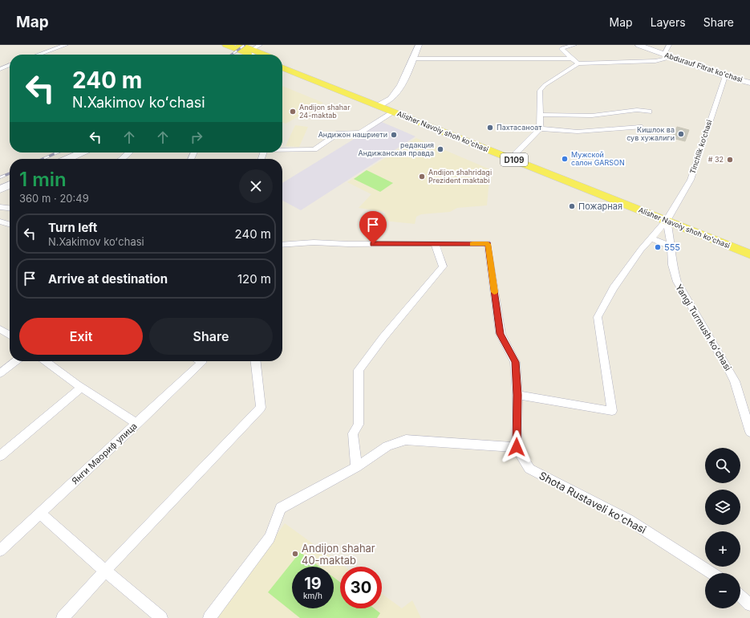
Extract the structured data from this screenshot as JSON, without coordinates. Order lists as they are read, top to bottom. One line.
{"streets":{"main road":["Abdurauf Fitrat koʻchasi","Alisher Navoiy shoh ko'chasi","D109"],"street":["Tinchlik kо‘chasi","Yangi Turmush koʻchasi","Янги Маориф улица","Shota Rustaveli ko'chasi"]},"crossings":[["Abdurauf Fitrat koʻchasi","Tinchlik kо‘chasi"],["Alisher Navoiy shoh ko'chasi","Tinchlik kо‘chasi"],["Alisher Navoiy shoh ko'chasi","Yangi Turmush koʻchasi"],["Tinchlik kо‘chasi","Yangi Turmush koʻchasi"]],"places":["Andijon shahar 24-maktab","Пахтасаноат","Кишлок ва сув хужалиги","Андижон нашриети","редакция Андижанская правда","Мужской салон GARSON","# 32","Andijon shahridagi Prezident maktabi","Пожарная","555","Andijon shahar 40-maktab"],"page":{"header":"Map","nav":["Map","Layers","Share"],"turn":["240 m","N.Xakimov koʻchasi"],"heading":["1 min","360 m · 20:49"],"list":[{"name":"Turn left","note":"N.Xakimov koʻchasi","value":"240 m"},{"name":"Arrive at destination","value":"120 m"}],"buttons":["Exit","Share"],"map_buttons":["+","−"],"speed":"19 km/h","limit":"30"}}
